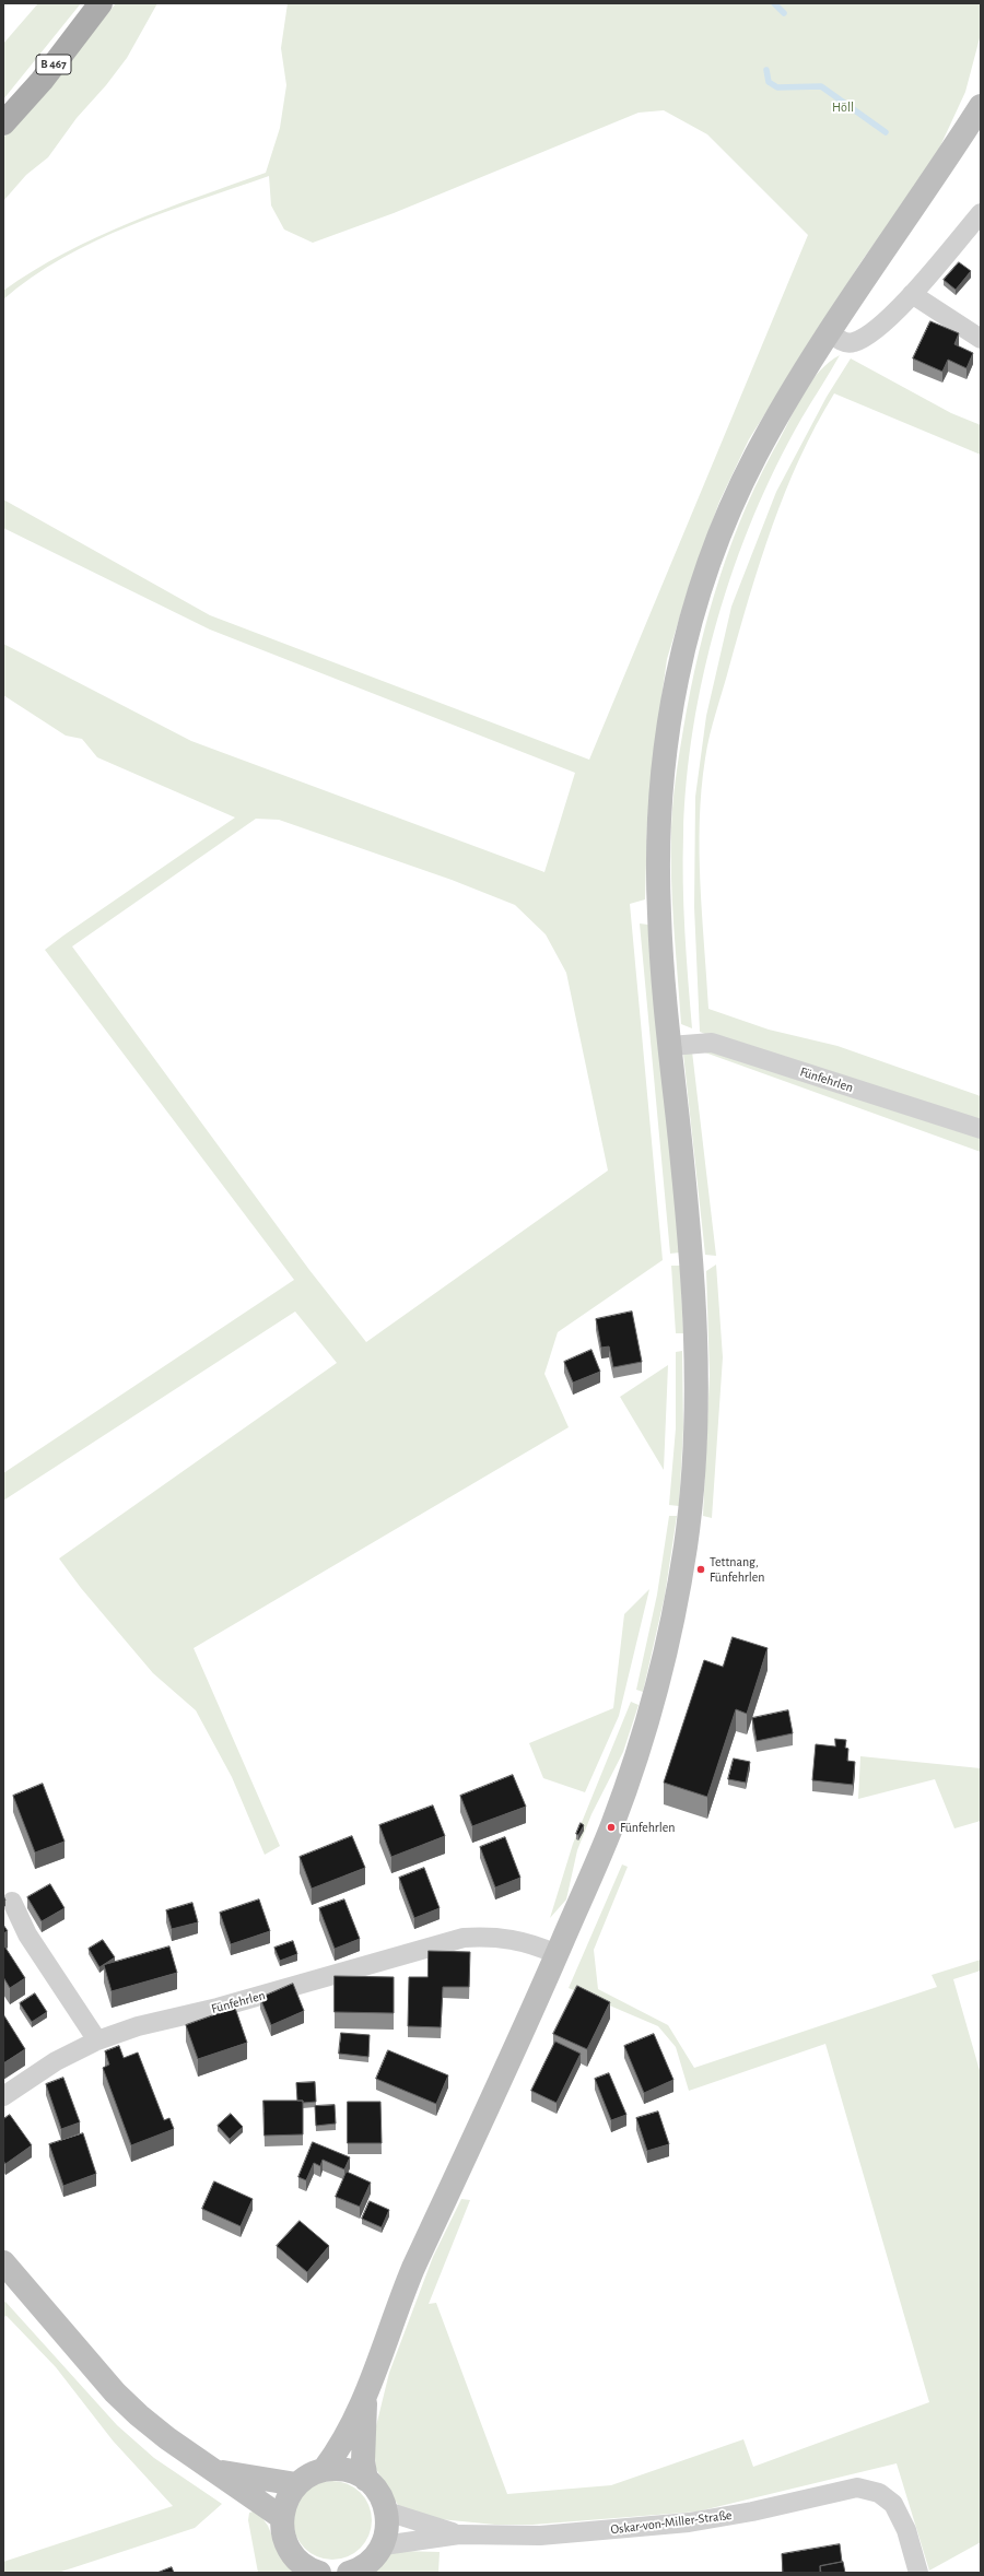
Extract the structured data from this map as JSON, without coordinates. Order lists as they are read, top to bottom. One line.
{"streets":{"main road":["B 467"],"street":["Fünfehrlen","Oskar-von-Miller-Straße"]},"parks":["Höll"],"places":["Tettnang, Fünfehrlen","Fünfehrlen"]}
